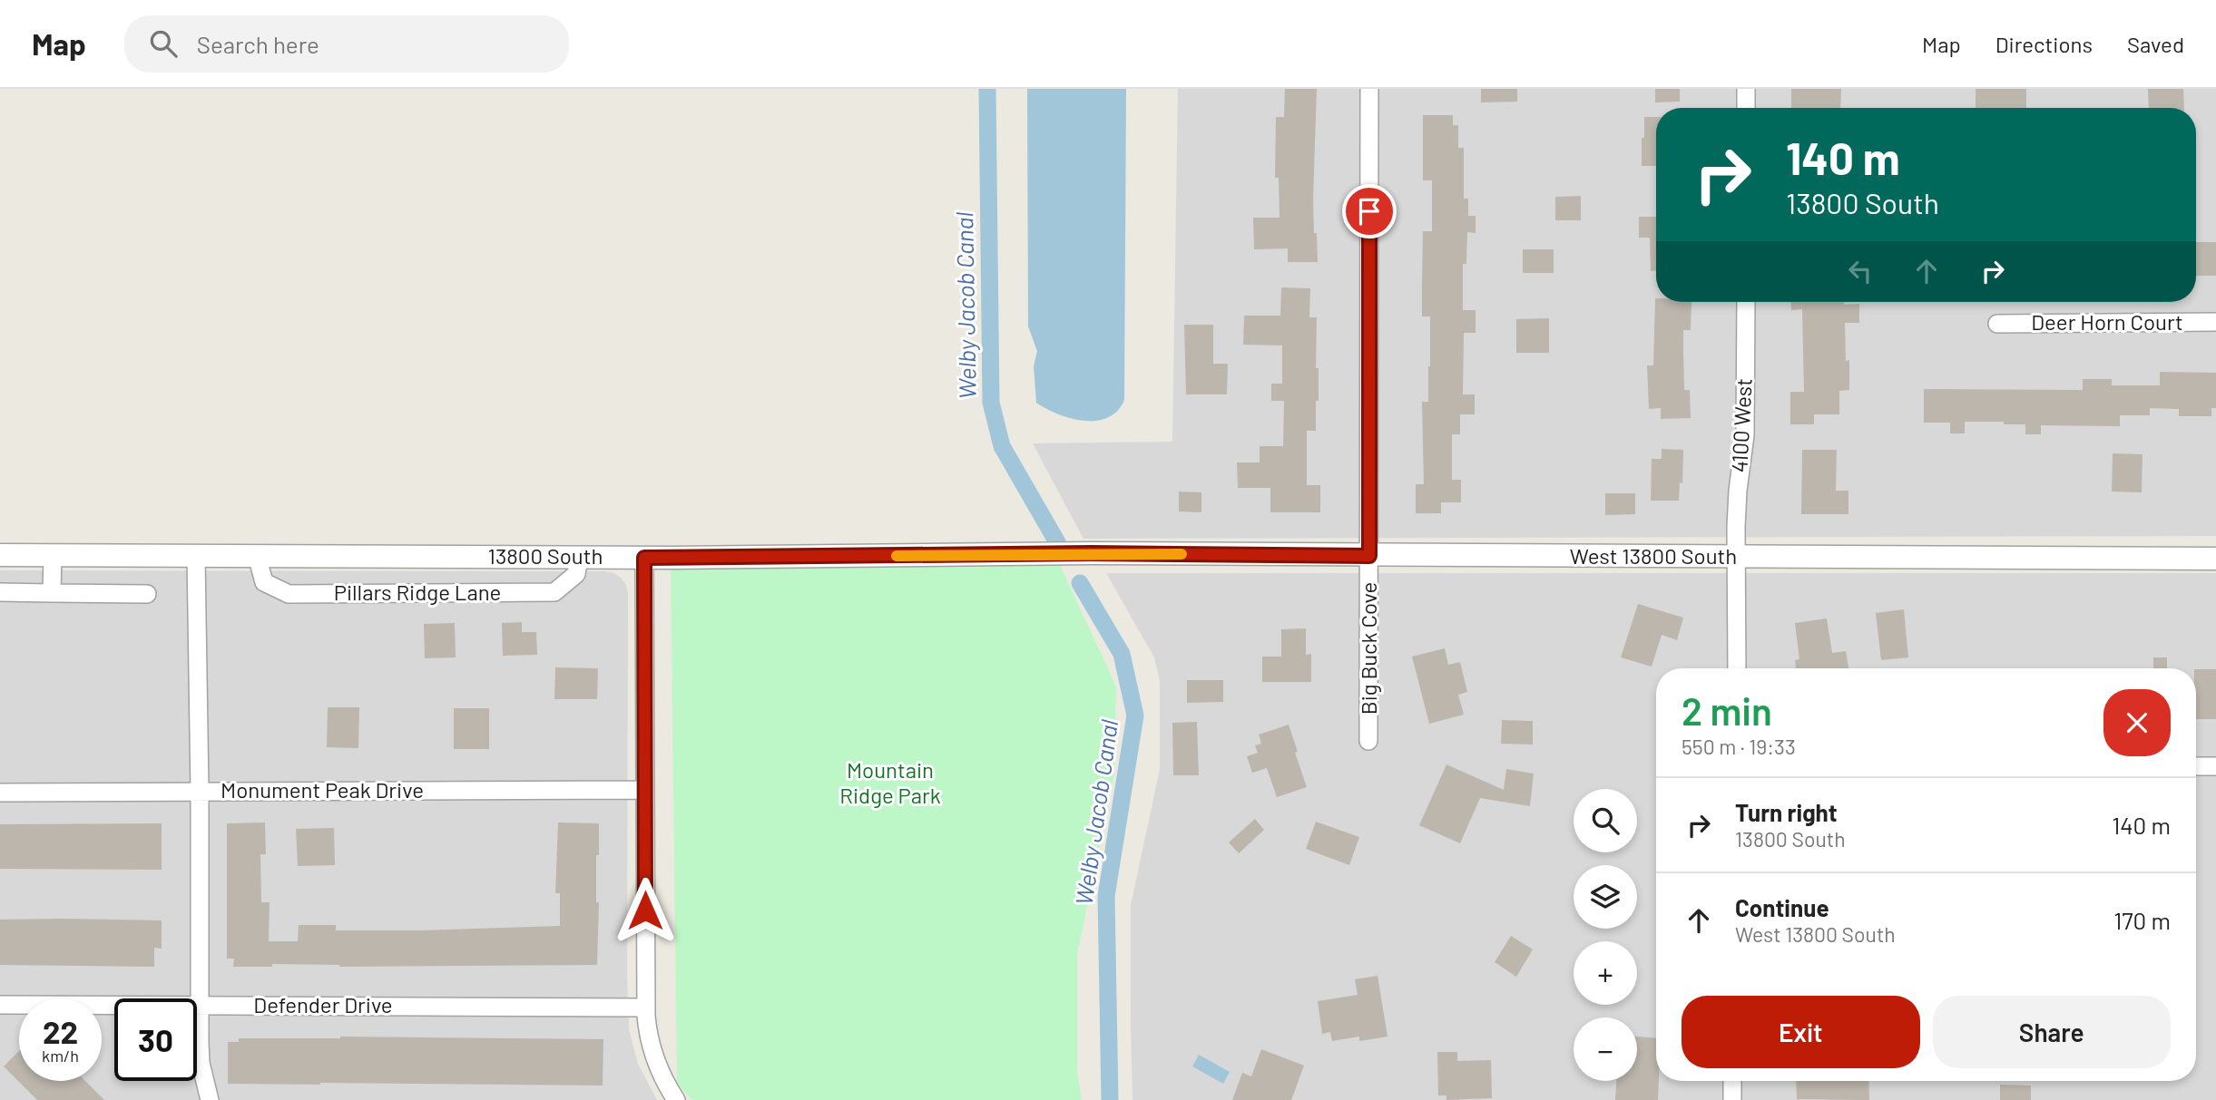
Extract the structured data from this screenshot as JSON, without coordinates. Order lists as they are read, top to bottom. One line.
{"streets":{"street":["Deer Horn Court","4100 West","13800 South","West 13800 South","Pillars Ridge Lane","Big Buck Cove","Monument Peak Drive","Defender Drive"]},"crossings":[["4100 West","West 13800 South"],["13800 South","West 13800 South"],["13800 South","Pillars Ridge Lane"],["West 13800 South","Big Buck Cove"]],"water":["Welby Jacob Canal"],"parks":["Mountain Ridge Park"],"page":{"header":"Map","search":"Search here","nav":["Map","Directions","Saved"],"turn":["140 m","13800 South"],"heading":["2 min","550 m · 19:33"],"list":[{"name":"Turn right","note":"13800 South","value":"140 m"},{"name":"Continue","note":"West 13800 South","value":"170 m"}],"map_buttons":["+","−"],"buttons":["Exit","Share"],"speed":"22 km/h","limit":"30"}}
